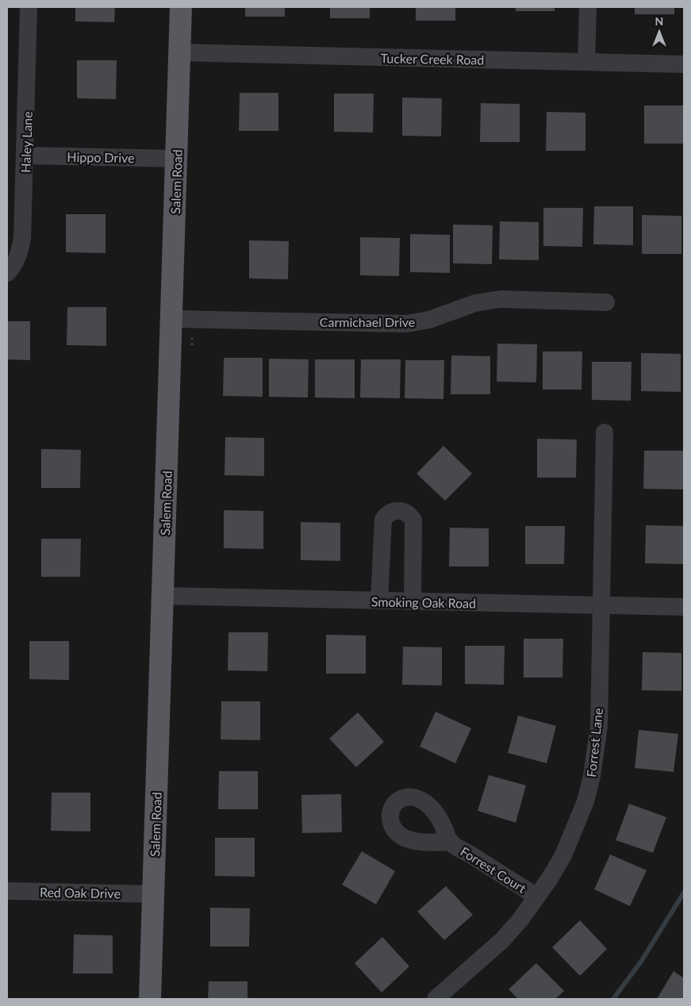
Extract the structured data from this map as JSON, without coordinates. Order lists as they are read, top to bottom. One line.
{"streets":{"main road":["Salem Road"],"street":["Tucker Creek Road","Haley Lane","Hippo Drive","Carmichael Drive","Smoking Oak Road","Forrest Lane","Forrest Court","Red Oak Drive"]},"crossings":[["Tucker Creek Road","Salem Road"],["Haley Lane","Hippo Drive"],["Hippo Drive","Salem Road"],["Salem Road","Carmichael Drive"],["Salem Road","Smoking Oak Road"],["Salem Road","Red Oak Drive"],["Smoking Oak Road","Forrest Lane"],["Forrest Lane","Forrest Court"]],"north":"top"}
